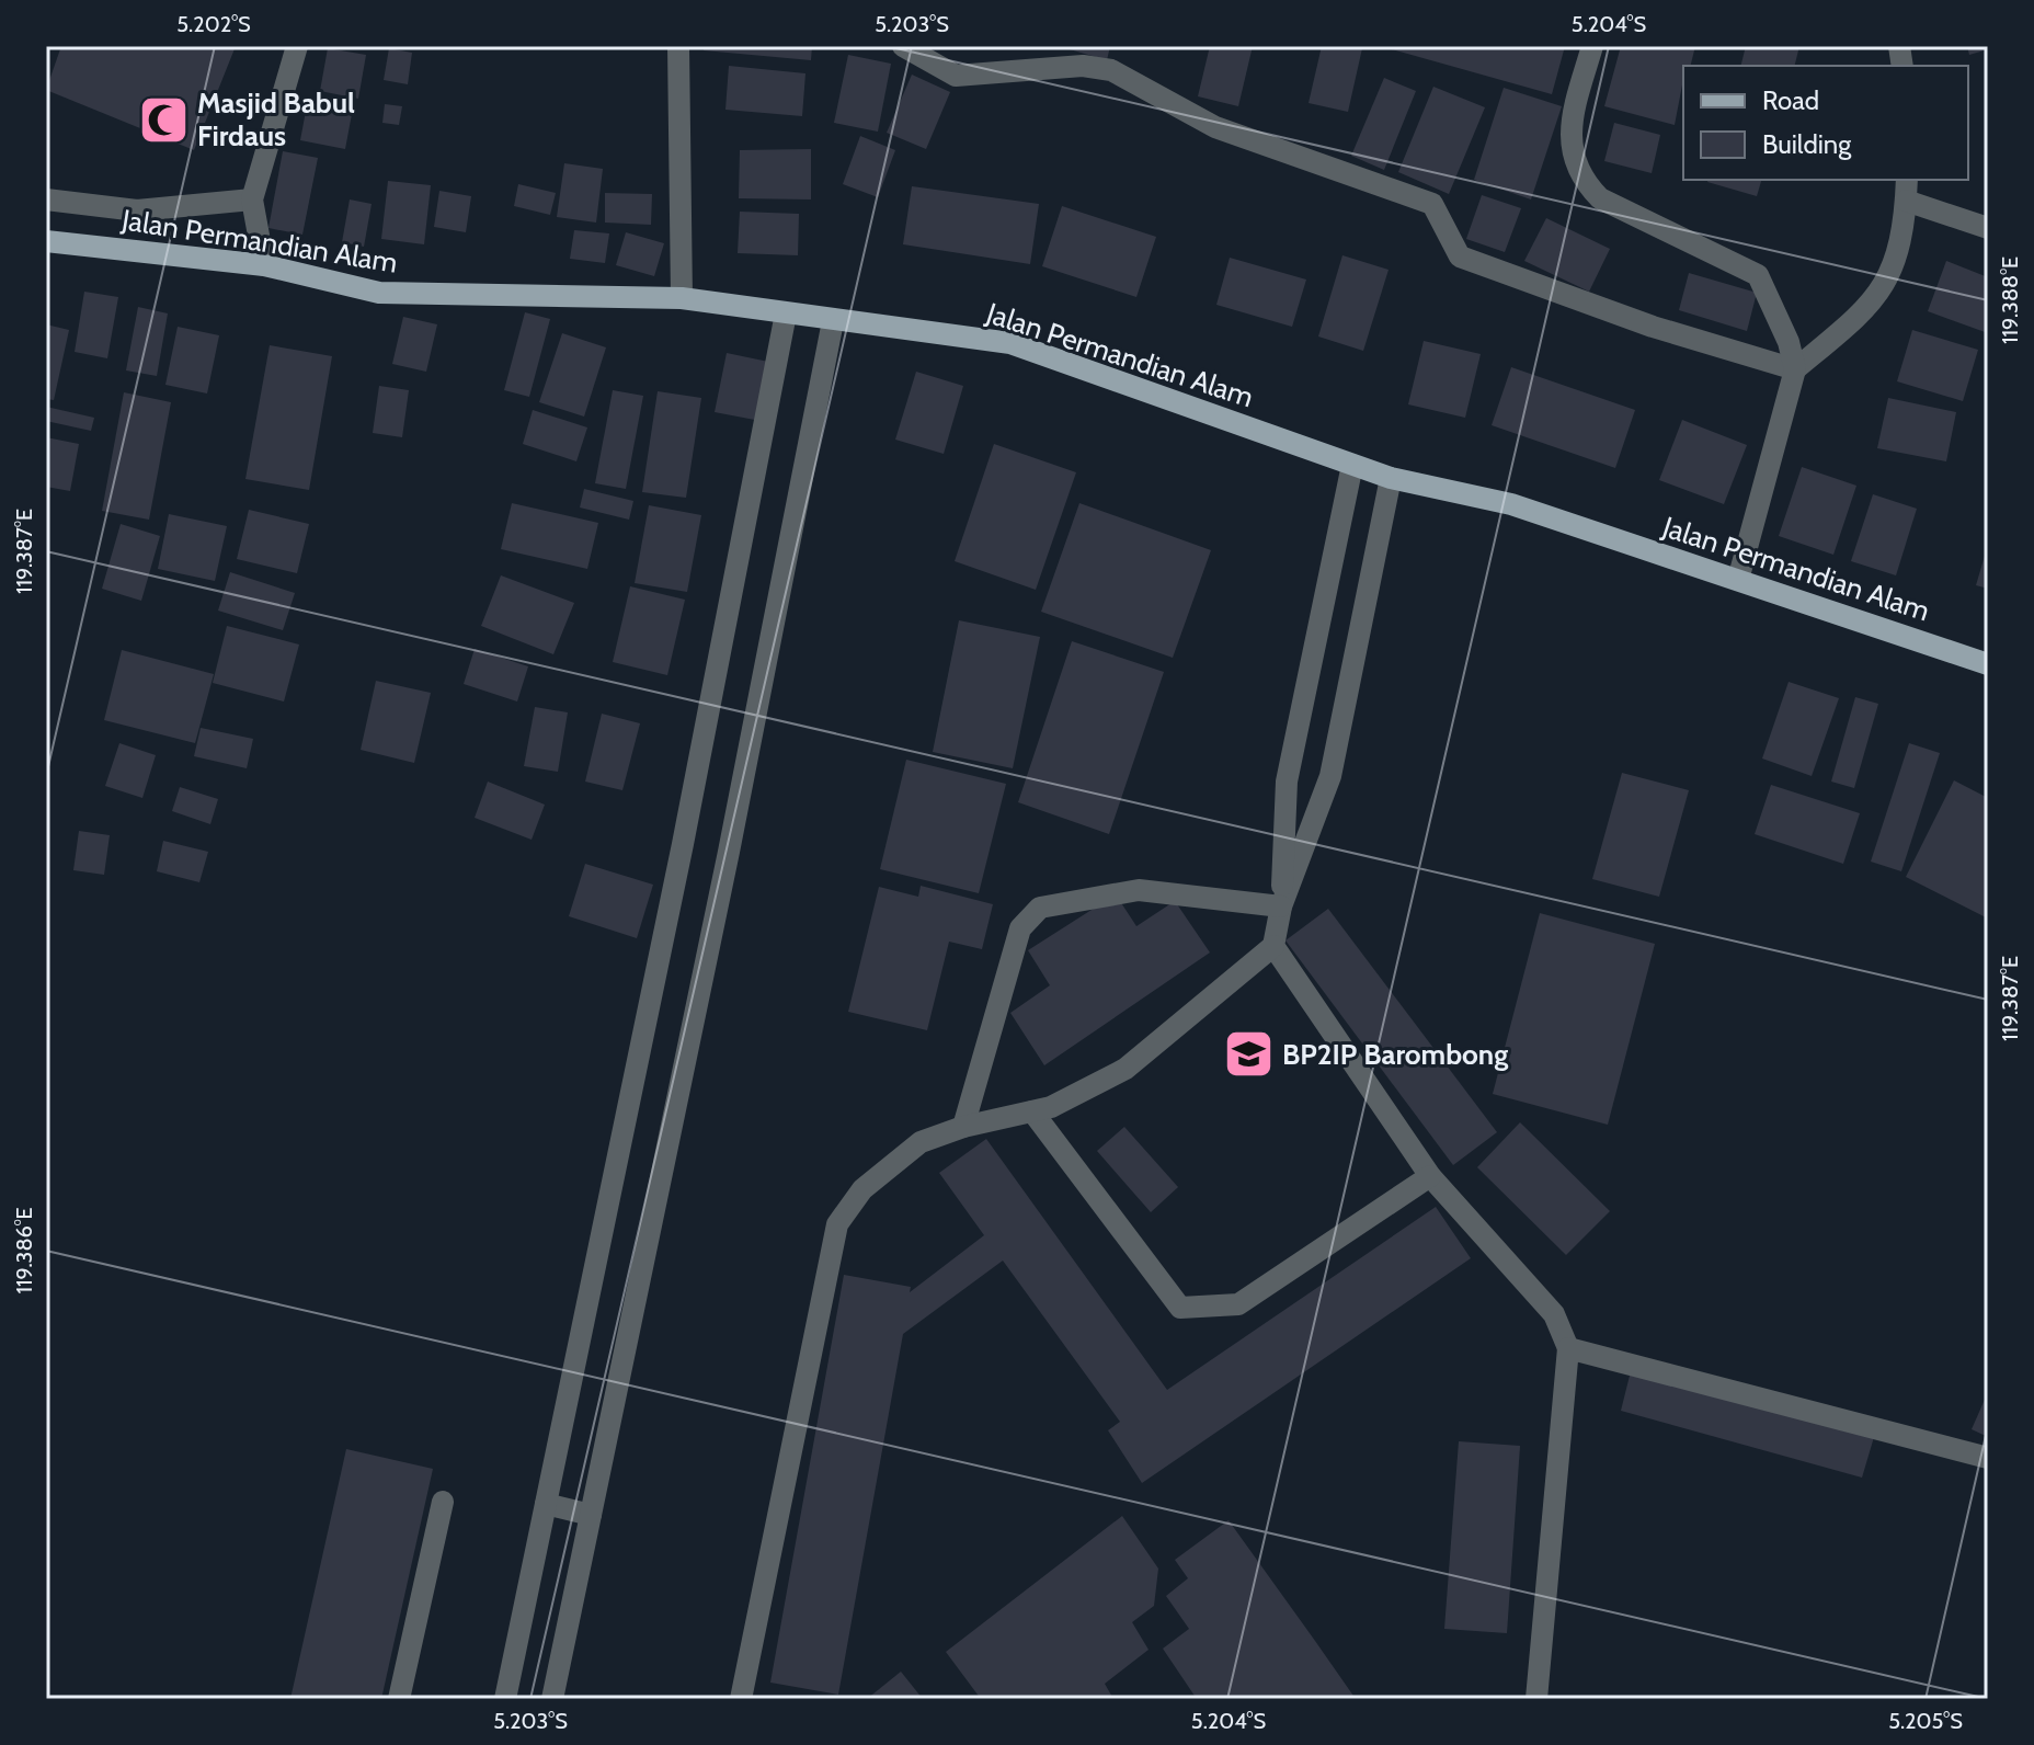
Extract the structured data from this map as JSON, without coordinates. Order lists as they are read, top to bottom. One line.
{"streets":{"main road":["Jalan Permandian Alam"]},"places":{"mosque":["Masjid Babul Firdaus"],"school or university":["BP2IP Barombong"]},"legend":["Road","Building"],"coordinates":["5.202°S","5.203°S","5.204°S","119.388°E","119.387°E","119.386°E","5.205°S"]}
